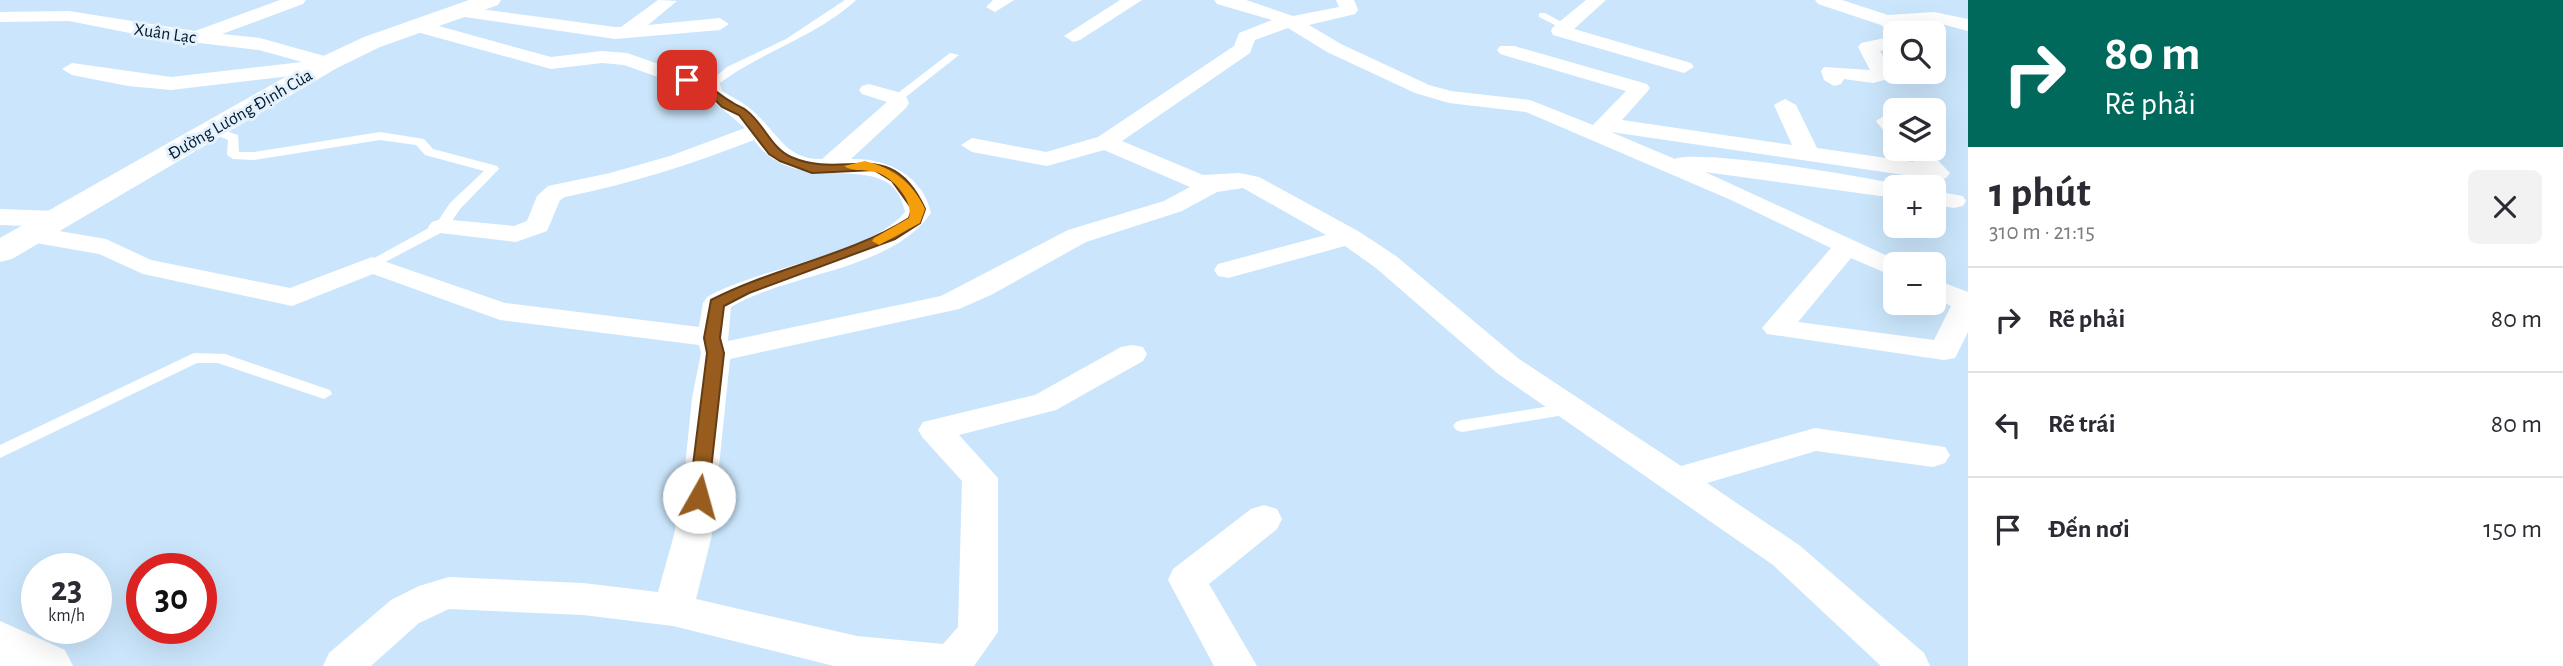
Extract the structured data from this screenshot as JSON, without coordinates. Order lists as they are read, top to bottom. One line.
{"streets":{"street":["Xuân Lạc","Đường Lương Định Của"]},"crossings":[["Xuân Lạc","Đường Lương Định Của"]],"page":{"turn":["80 m","Rẽ phải"],"map_buttons":["+","−"],"heading":["1 phút","310 m · 21:15"],"list":[{"name":"Rẽ phải","value":"80 m"},{"name":"Rẽ trái","value":"80 m"},{"name":"Đến nơi","value":"150 m"}],"speed":"23 km/h","limit":"30"}}
